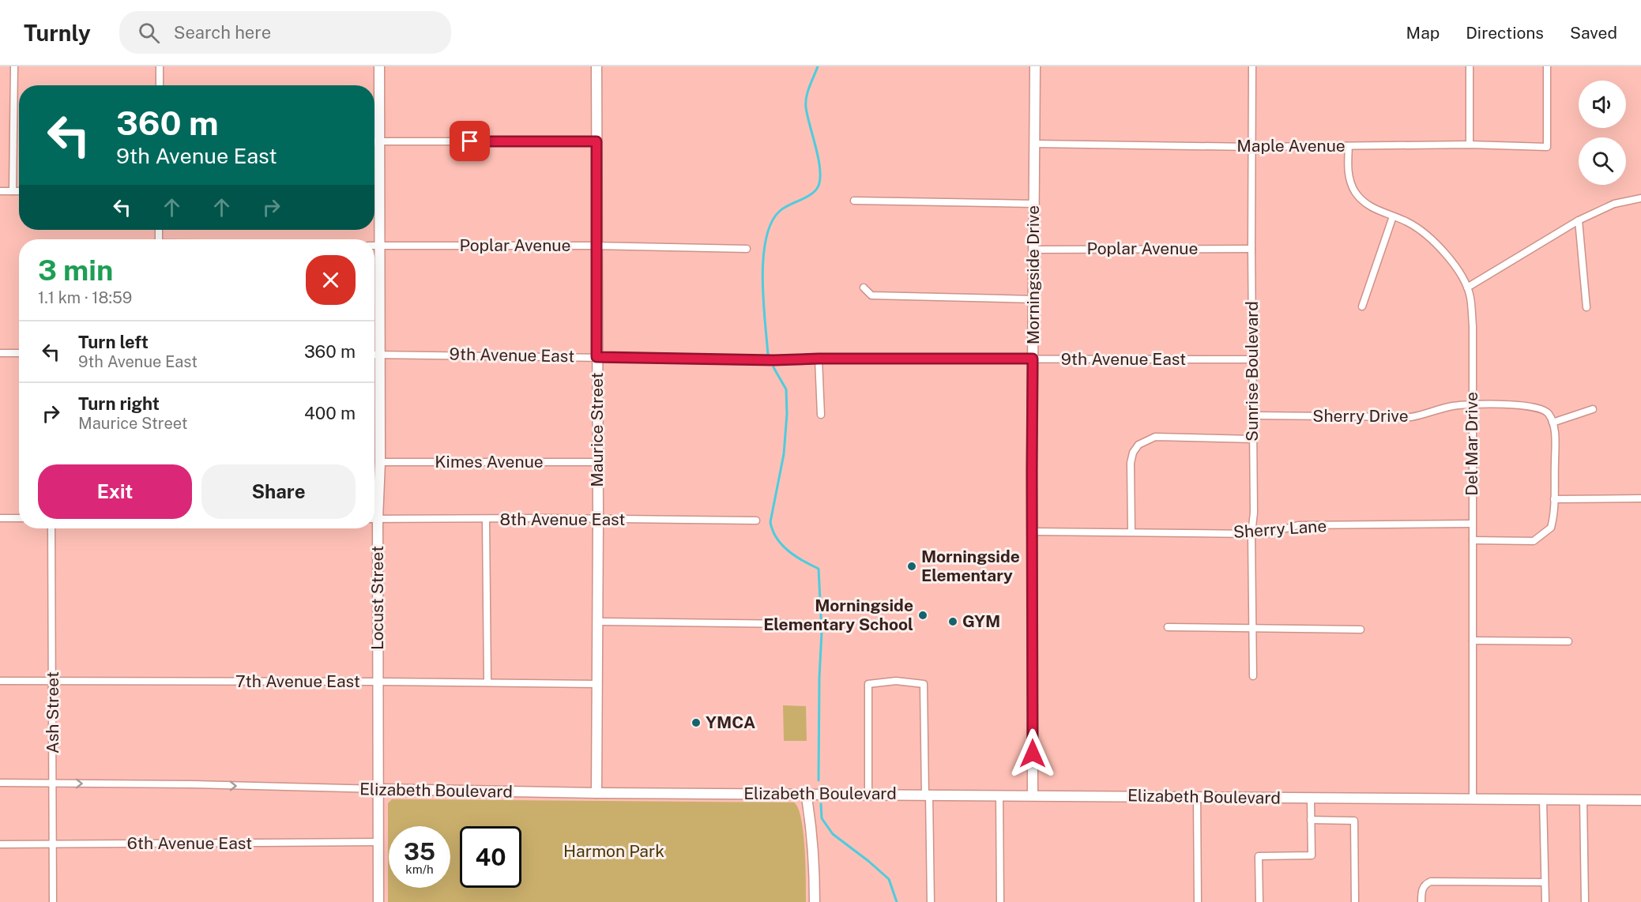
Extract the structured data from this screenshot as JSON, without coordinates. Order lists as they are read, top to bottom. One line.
{"streets":{"street":["Maple Avenue","Poplar Avenue","Morningside Drive","9th Avenue East","Sunrise Boulevard","Sherry Drive","Maurice Street","Del Mar Drive","Kimes Avenue","8th Avenue East","Sherry Lane","Locust Street","7th Avenue East","Ash Street","Elizabeth Boulevard","6th Avenue East"]},"crossings":[["Maple Avenue","Morningside Drive"],["Maple Avenue","Sunrise Boulevard"],["Maple Avenue","Del Mar Drive"],["Poplar Avenue","Morningside Drive"],["Poplar Avenue","Sunrise Boulevard"],["Poplar Avenue","Maurice Street"],["Poplar Avenue","Locust Street"],["Morningside Drive","9th Avenue East"],["Morningside Drive","Sherry Lane"],["Morningside Drive","Elizabeth Boulevard"],["9th Avenue East","Sunrise Boulevard"],["9th Avenue East","Maurice Street"],["9th Avenue East","Locust Street"],["Sunrise Boulevard","Sherry Drive"],["Sunrise Boulevard","Sherry Lane"],["Sherry Drive","Del Mar Drive"],["Maurice Street","Kimes Avenue"],["Maurice Street","8th Avenue East"],["Maurice Street","7th Avenue East"],["Maurice Street","Elizabeth Boulevard"],["Del Mar Drive","Sherry Lane"],["Del Mar Drive","Elizabeth Boulevard"],["Kimes Avenue","Locust Street"],["Locust Street","7th Avenue East"],["Locust Street","Elizabeth Boulevard"],["Locust Street","6th Avenue East"],["7th Avenue East","Ash Street"],["Ash Street","Elizabeth Boulevard"],["Ash Street","6th Avenue East"]],"parks":["Harmon Park"],"places":["Morningside Elementary","Morningside Elementary School","GYM","YMCA"],"page":{"header":"Turnly","search":"Search here","nav":["Map","Directions","Saved"],"turn":["360 m","9th Avenue East"],"heading":["3 min","1.1 km · 18:59"],"list":[{"name":"Turn left","note":"9th Avenue East","value":"360 m"},{"name":"Turn right","note":"Maurice Street","value":"400 m"}],"buttons":["Exit","Share"],"speed":"35 km/h","limit":"40"}}
